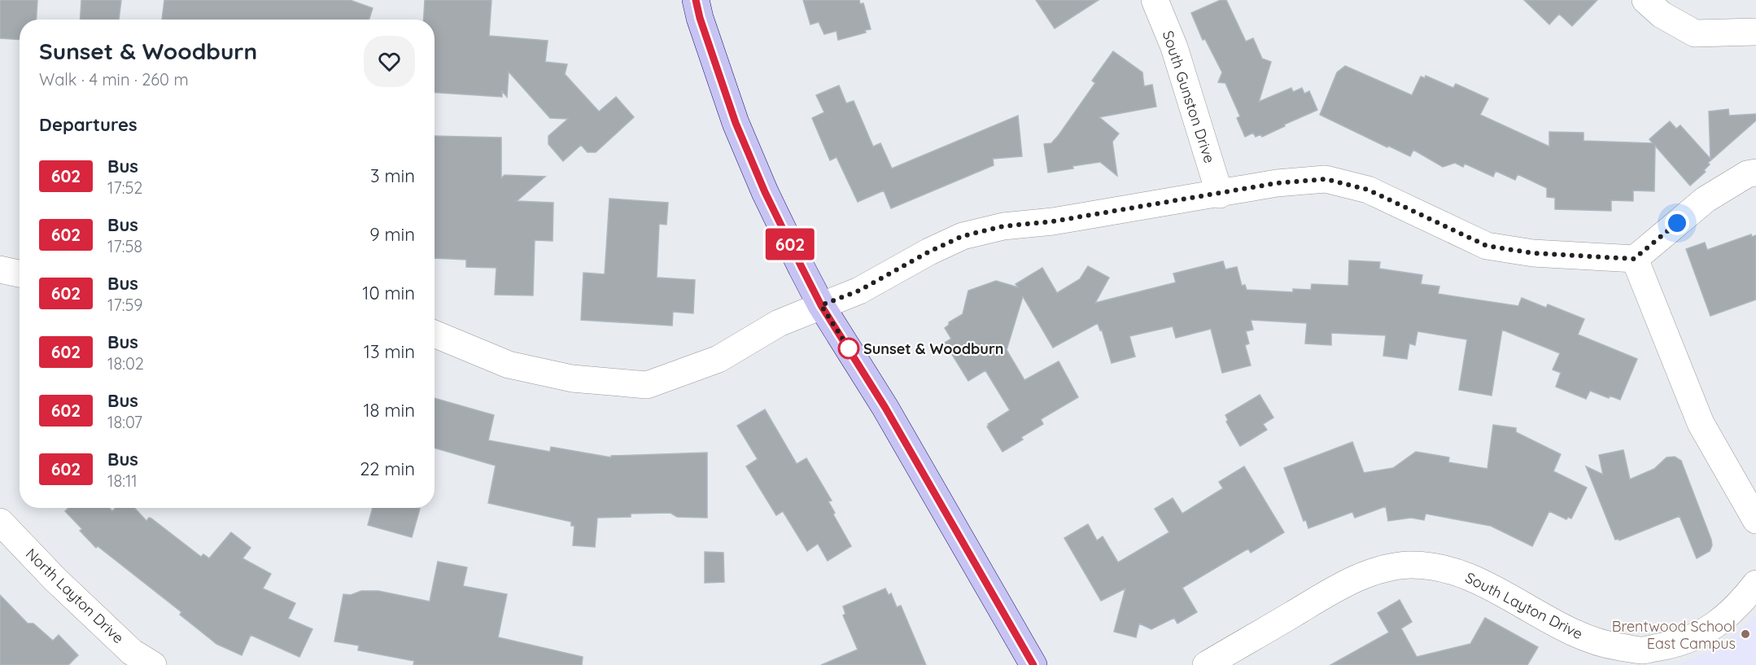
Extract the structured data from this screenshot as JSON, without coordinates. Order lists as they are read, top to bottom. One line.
{"streets":{"street":["South Gunston Drive","North Layton Drive","South Layton Drive"]},"places":["Sunset & Woodburn","Brentwood School East Campus"],"lines":["bus line 602"],"page":{"on_map":"602","heading":[["Sunset & Woodburn","Walk · 4 min · 260 m"],"Departures"],"list":[{"mark":"602","name":"Bus","note":"17:52","value":"3 min"},{"mark":"602","name":"Bus","note":"17:58","value":"9 min"},{"mark":"602","name":"Bus","note":"17:59","value":"10 min"},{"mark":"602","name":"Bus","note":"18:02","value":"13 min"},{"mark":"602","name":"Bus","note":"18:07","value":"18 min"},{"mark":"602","name":"Bus","note":"18:11","value":"22 min"}]}}
